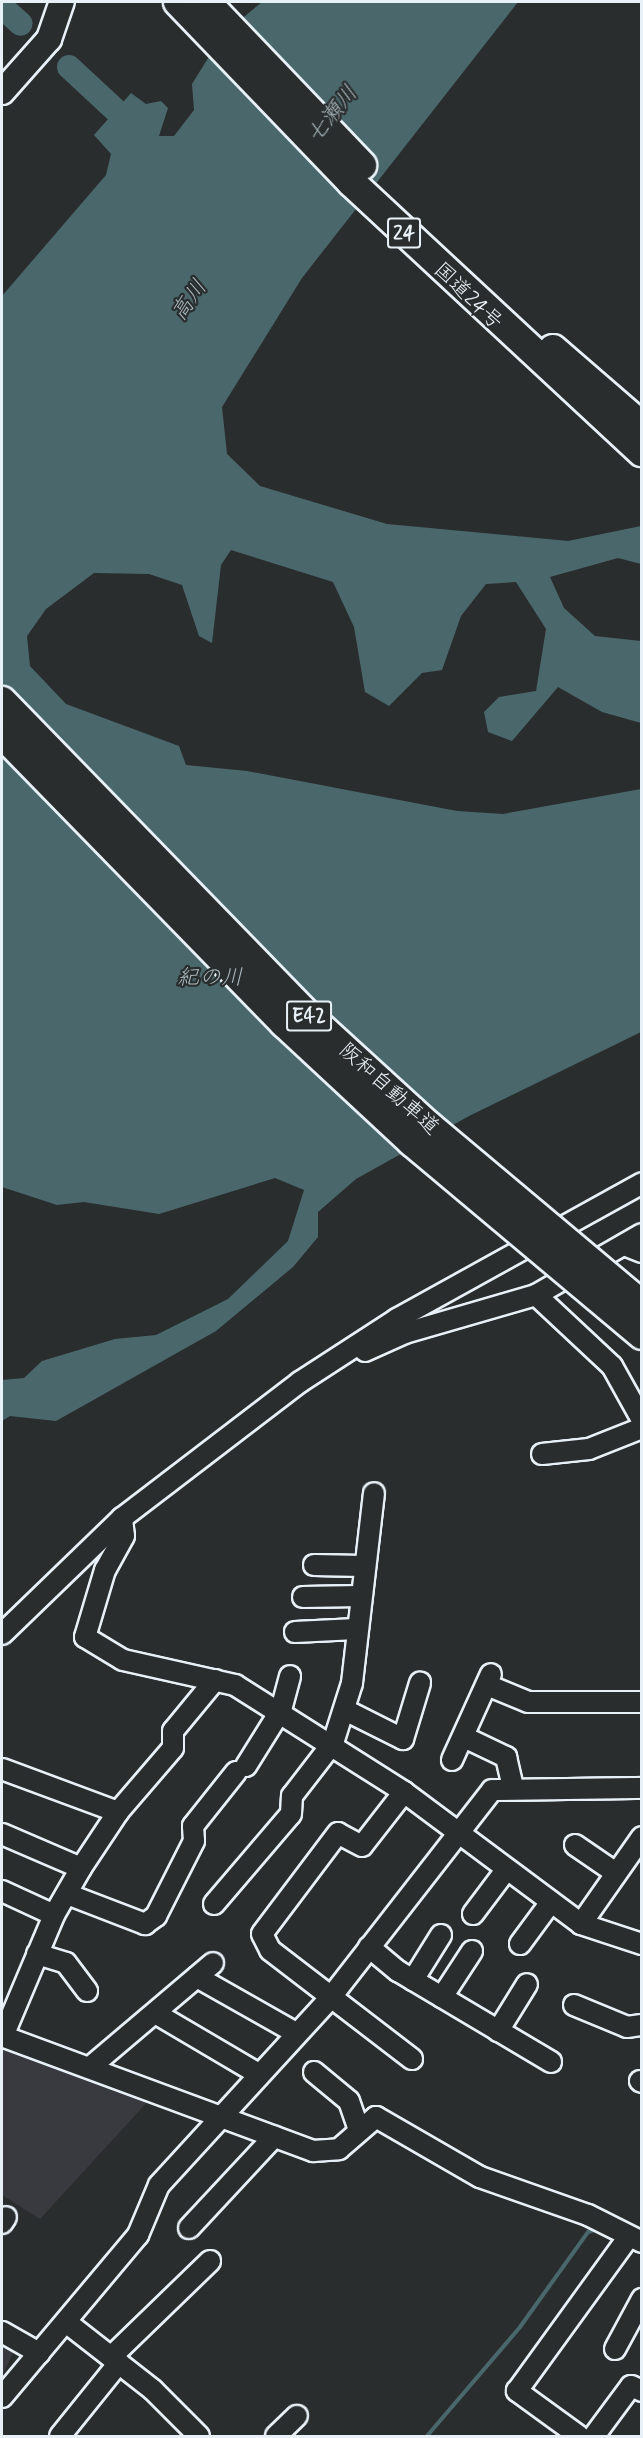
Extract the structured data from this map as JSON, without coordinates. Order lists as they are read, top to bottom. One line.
{"streets":{"highway":["24","国道24号","E42","阪和自動車道"]},"water":["七瀬川","高川","紀の川"]}
